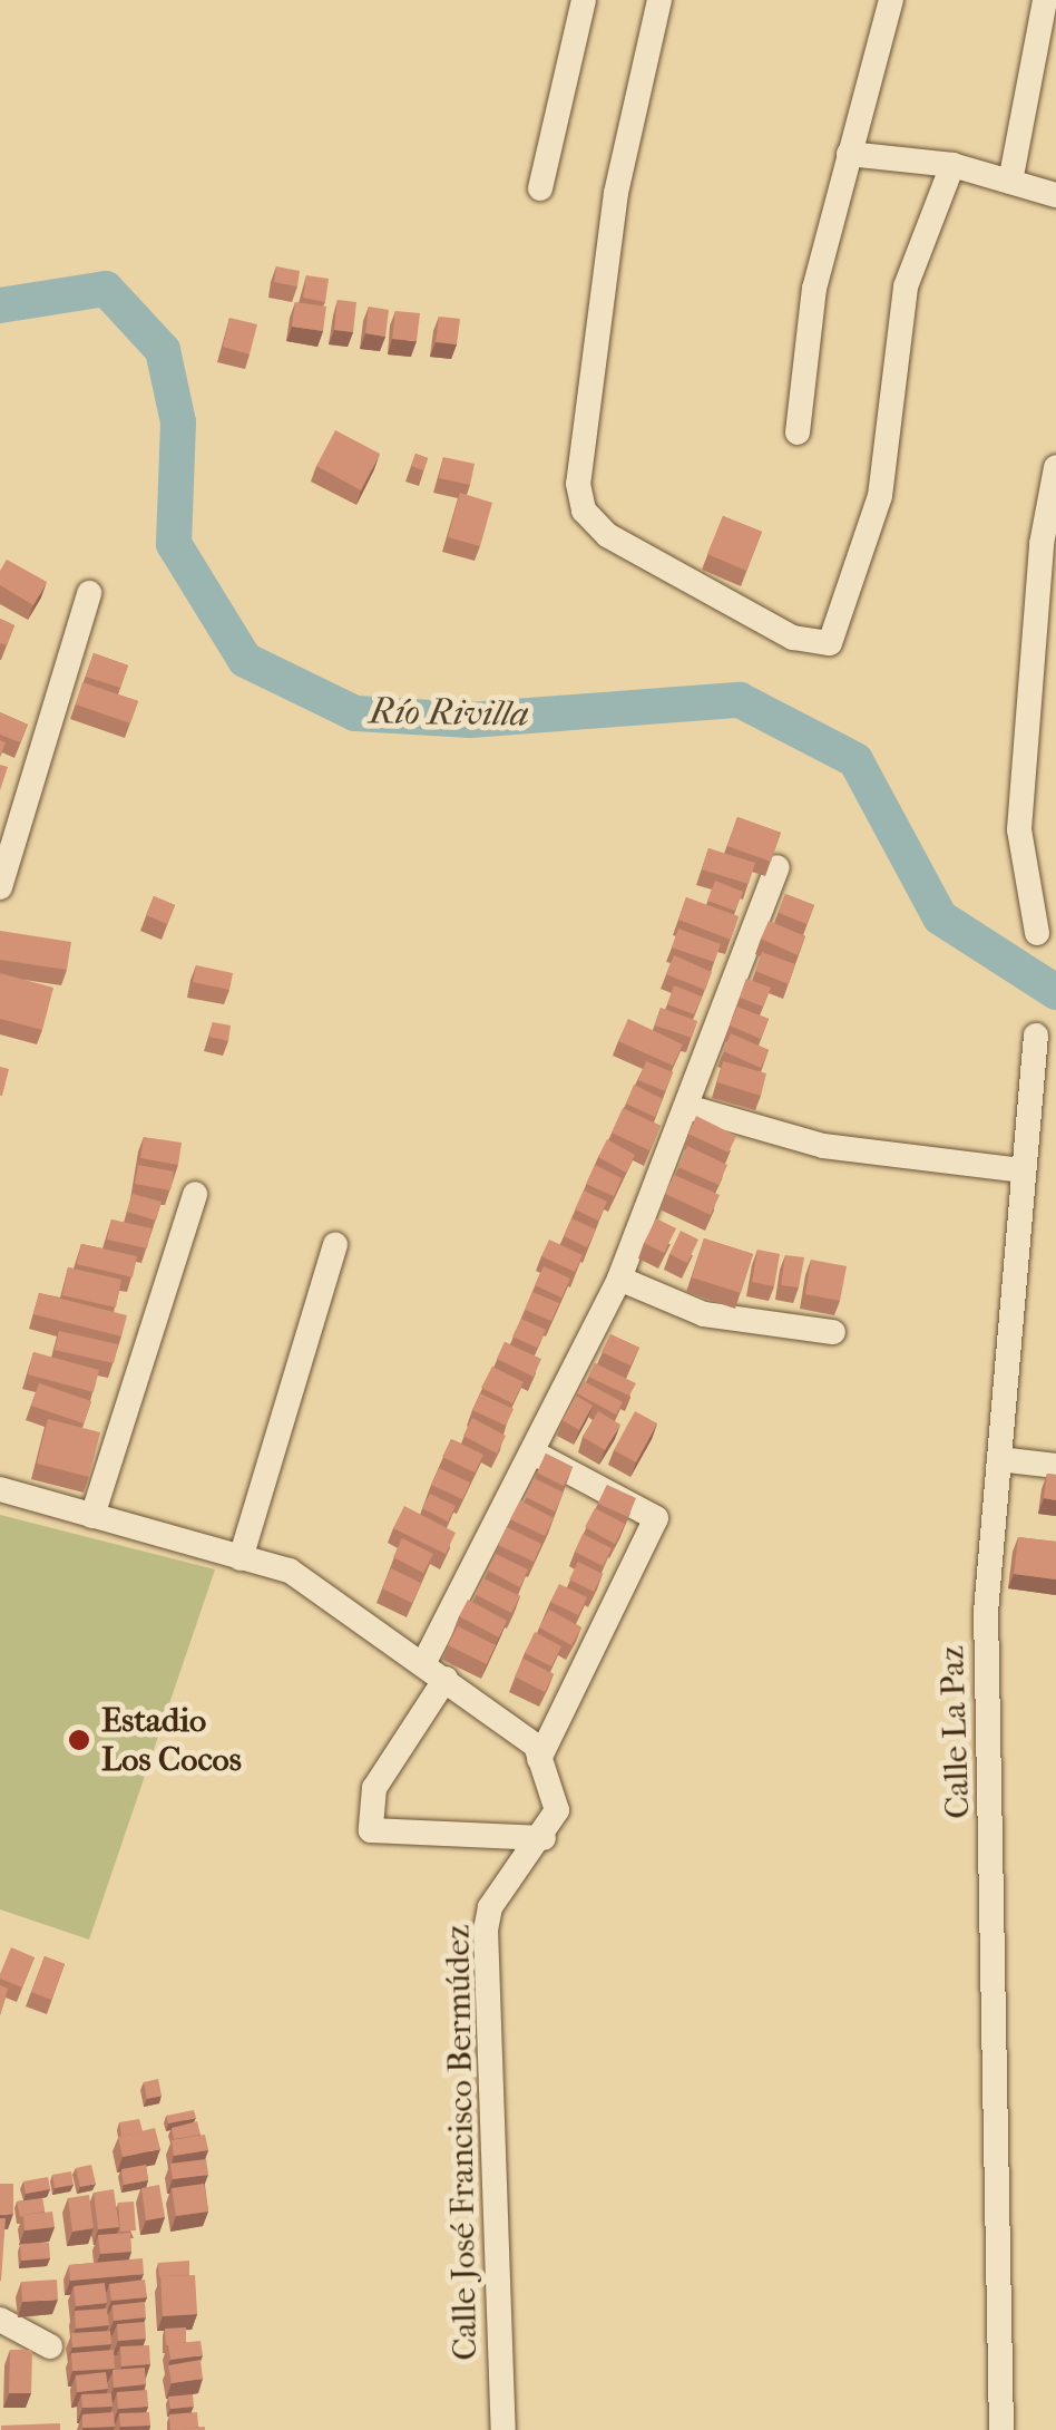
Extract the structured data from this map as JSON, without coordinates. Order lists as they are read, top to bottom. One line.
{"streets":{"street":["Calle La Paz","Calle José Francisco Bermúdez"]},"water":["Río Rivilla"],"places":["Estadio Los Cocos"]}
